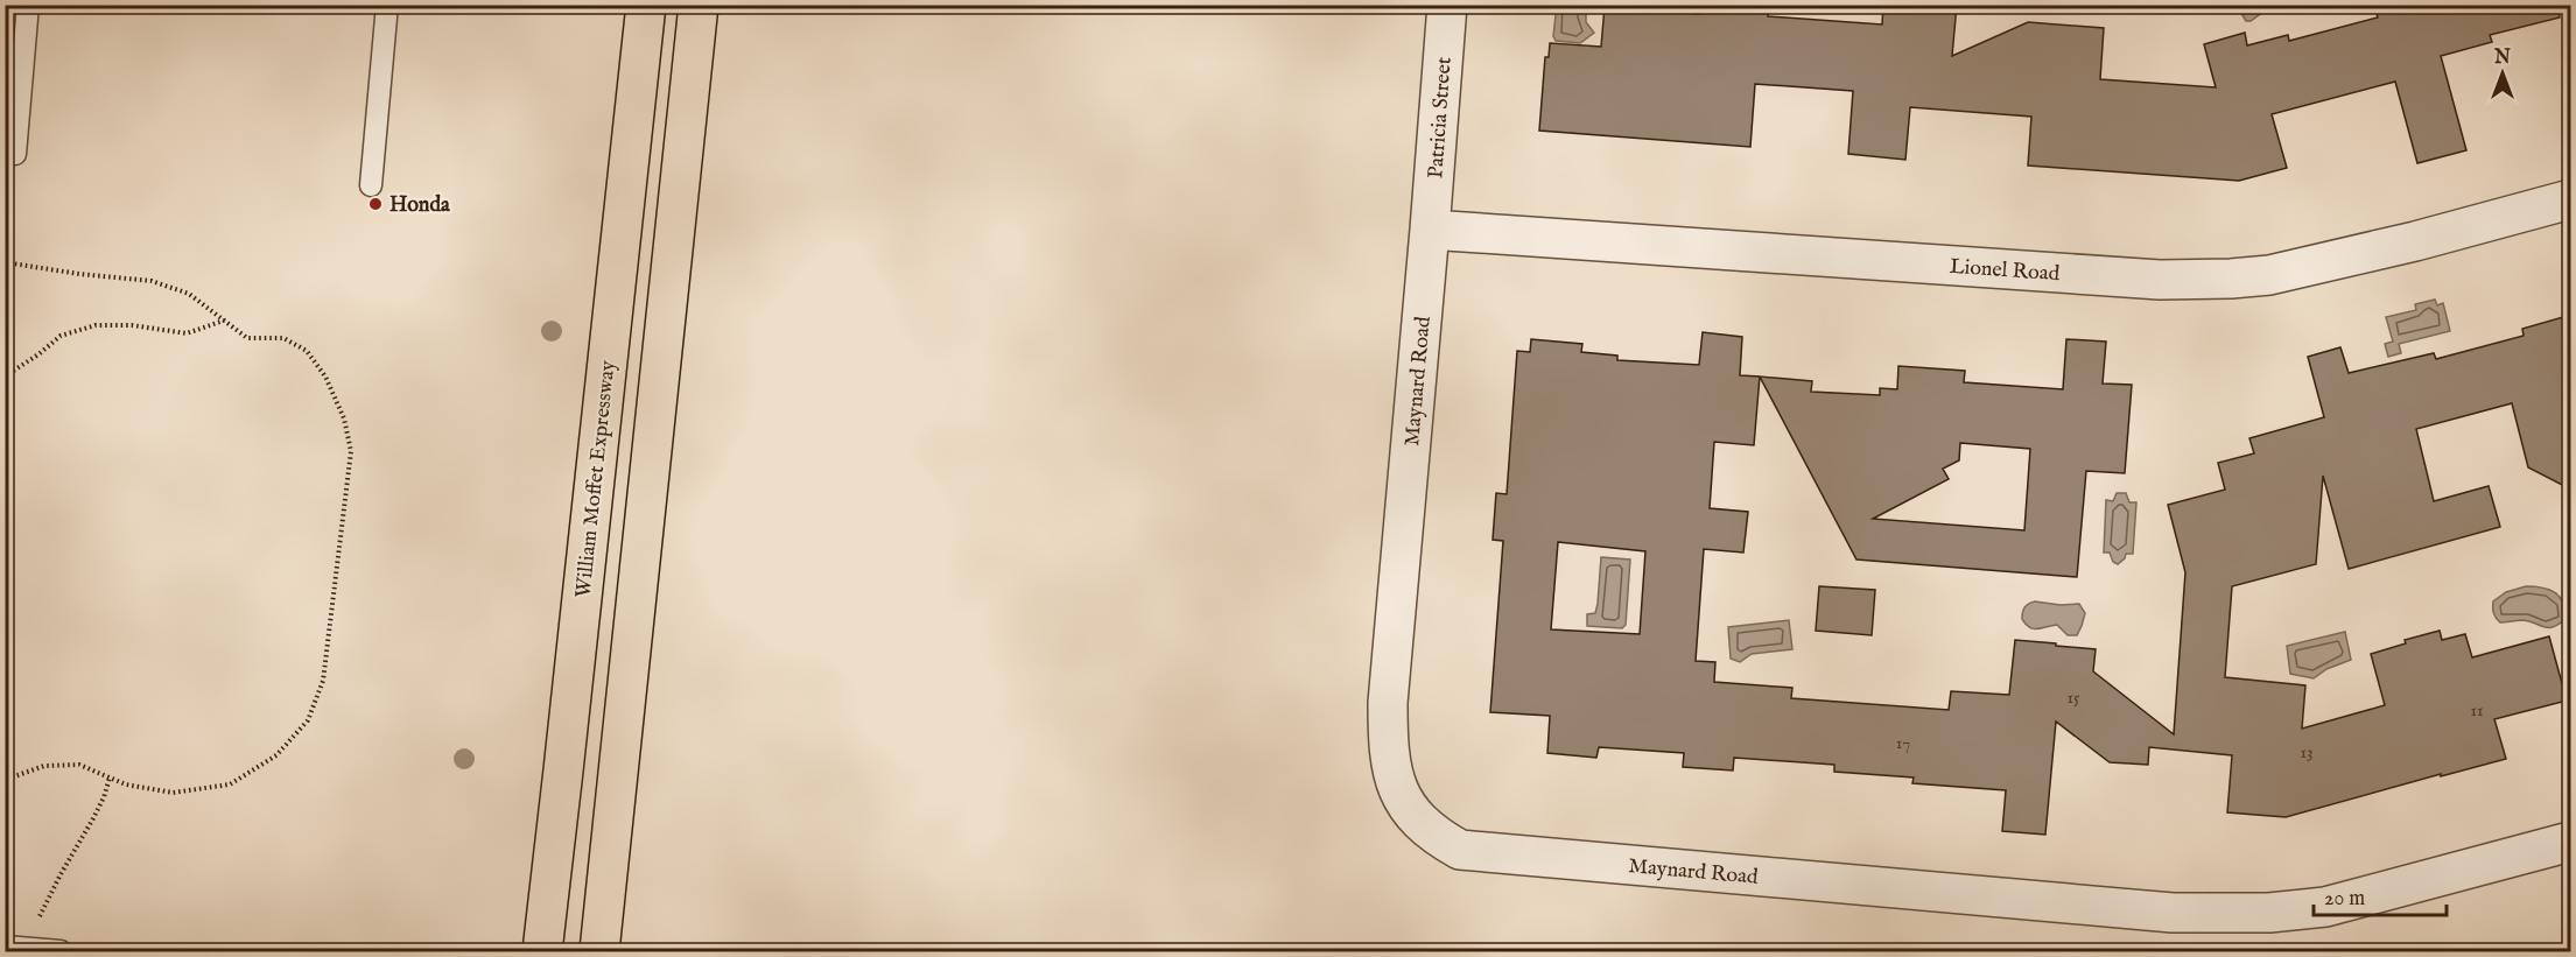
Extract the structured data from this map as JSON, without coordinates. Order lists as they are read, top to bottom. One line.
{"streets":{"main road":["William Moffet Expressway"],"street":["Patricia Street","Lionel Road","Maynard Road"]},"crossings":[["Patricia Street","Lionel Road"],["Patricia Street","Maynard Road"],["Lionel Road","Maynard Road"]],"places":["Honda"],"house_numbers":["15","11","17","13"],"scale_bar":"20 m","north":"top"}
